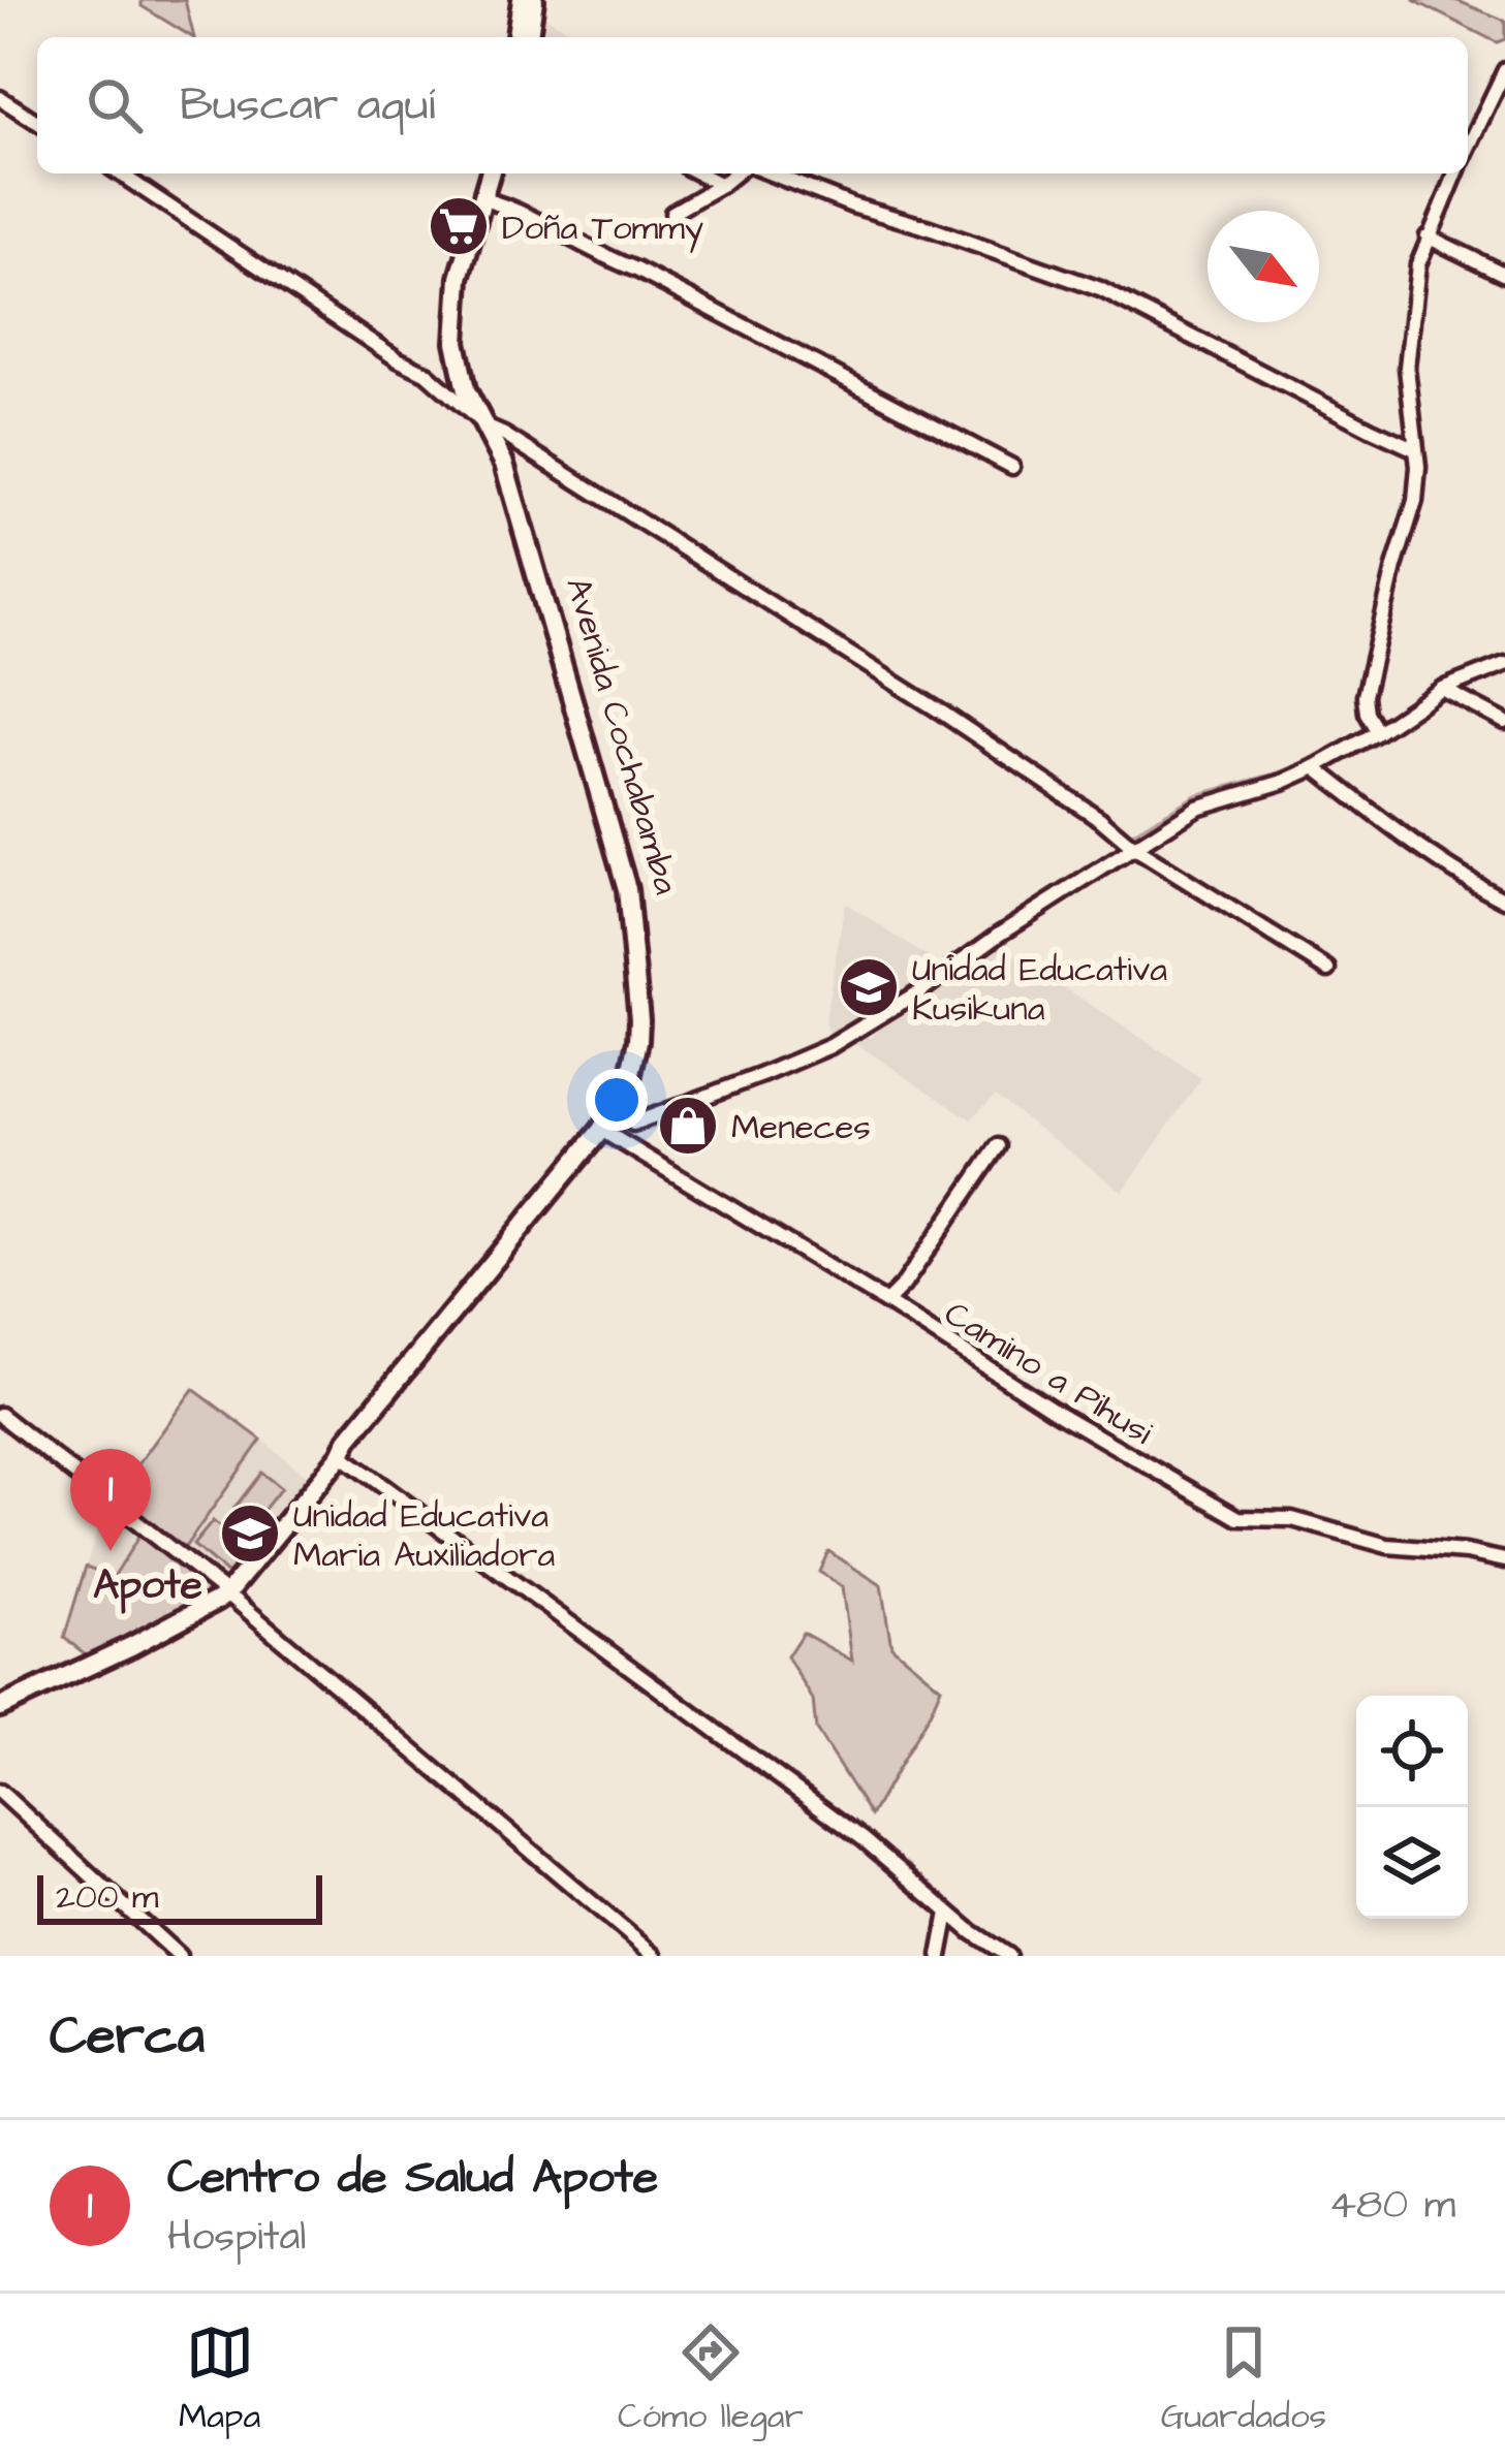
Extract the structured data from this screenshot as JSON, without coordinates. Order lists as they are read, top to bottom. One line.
{"streets":{"main road":["Avenida Cochabamba"],"street":["Camino a Pihusi"]},"crossings":[["Avenida Cochabamba","Camino a Pihusi"]],"districts":["Apote"],"places":{"supermarket":["Doña Tommy"],"school or university":["Unidad Educativa Kusikuna","Unidad Educativa Maria Auxiliadora"],"shop":["Meneces"]},"scale_bar":"200 m","north":"bottom right","page":{"search":"Buscar aquí","pins":"1","scale":"200 m","heading":"Cerca","list":[{"mark":"1","name":"Centro de Salud Apote","note":"Hospital","value":"480 m"}],"nav":["Mapa","Cómo llegar","Guardados"]}}
